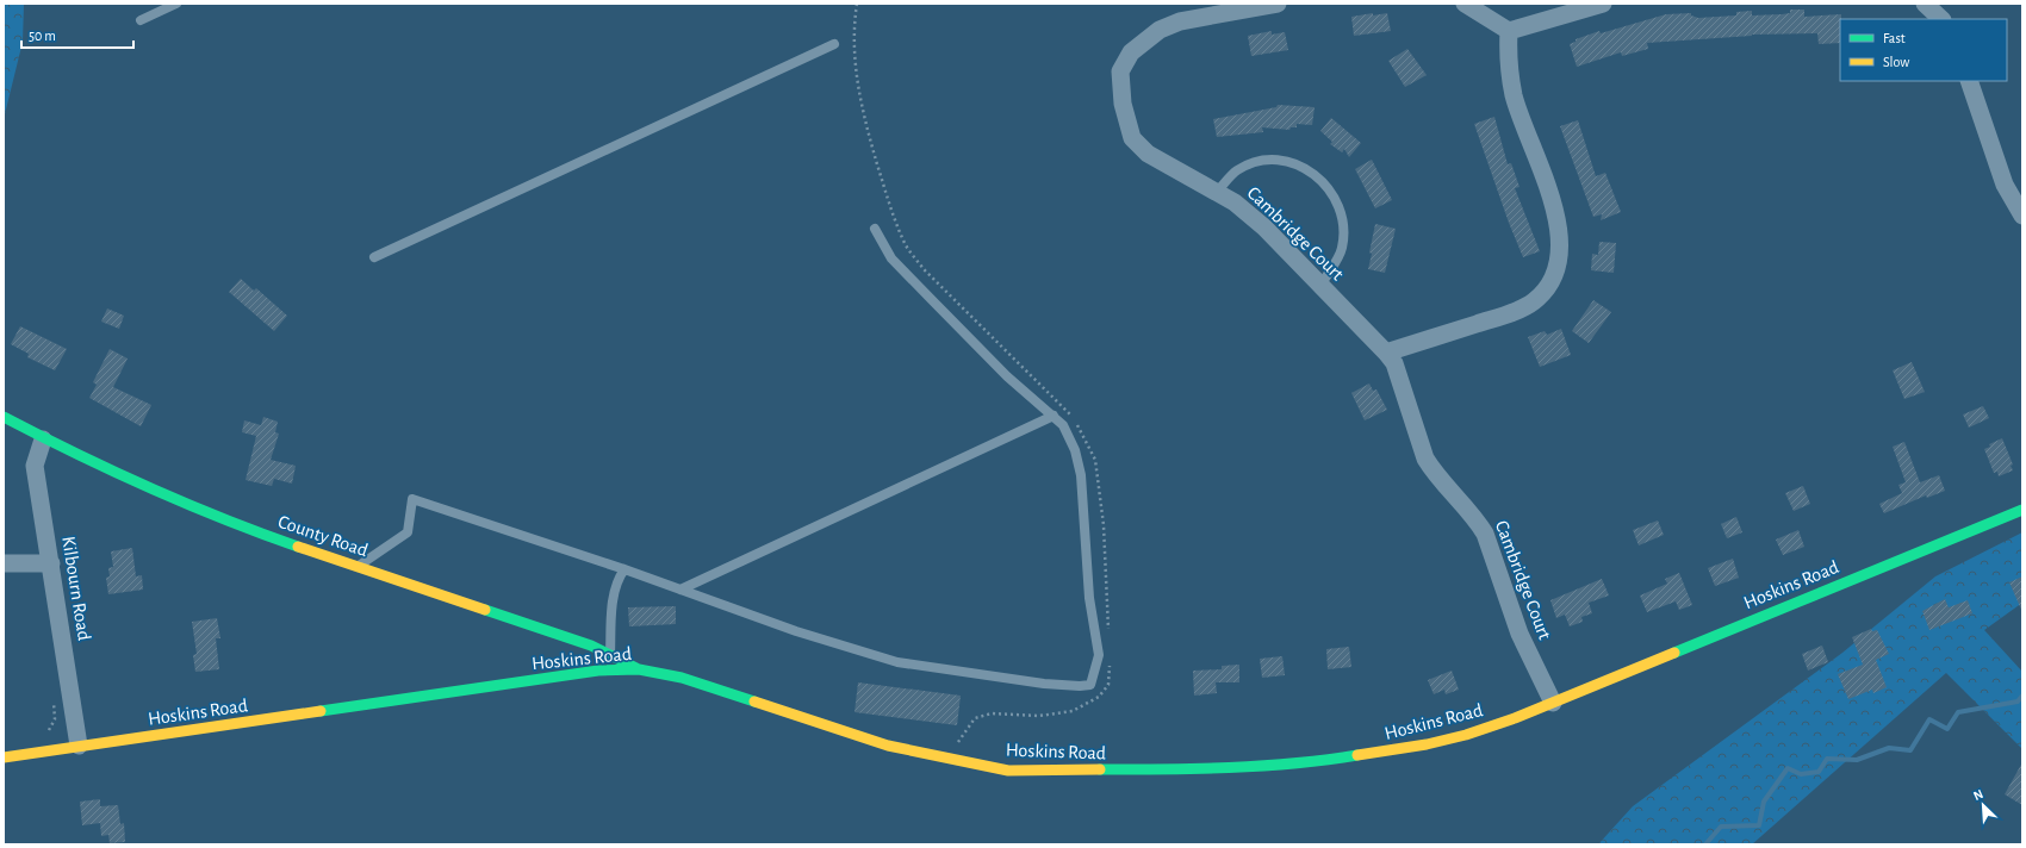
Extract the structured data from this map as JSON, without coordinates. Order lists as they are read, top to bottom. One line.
{"streets":{"street":["Cambridge Court","County Road","Hoskins Road","Kilbourn Road"]},"crossings":[["Cambridge Court","Hoskins Road"],["County Road","Hoskins Road"],["County Road","Kilbourn Road"],["Hoskins Road","Kilbourn Road"]],"legend":["Fast","Slow"],"scale_bar":"50 m","north":"top left"}
